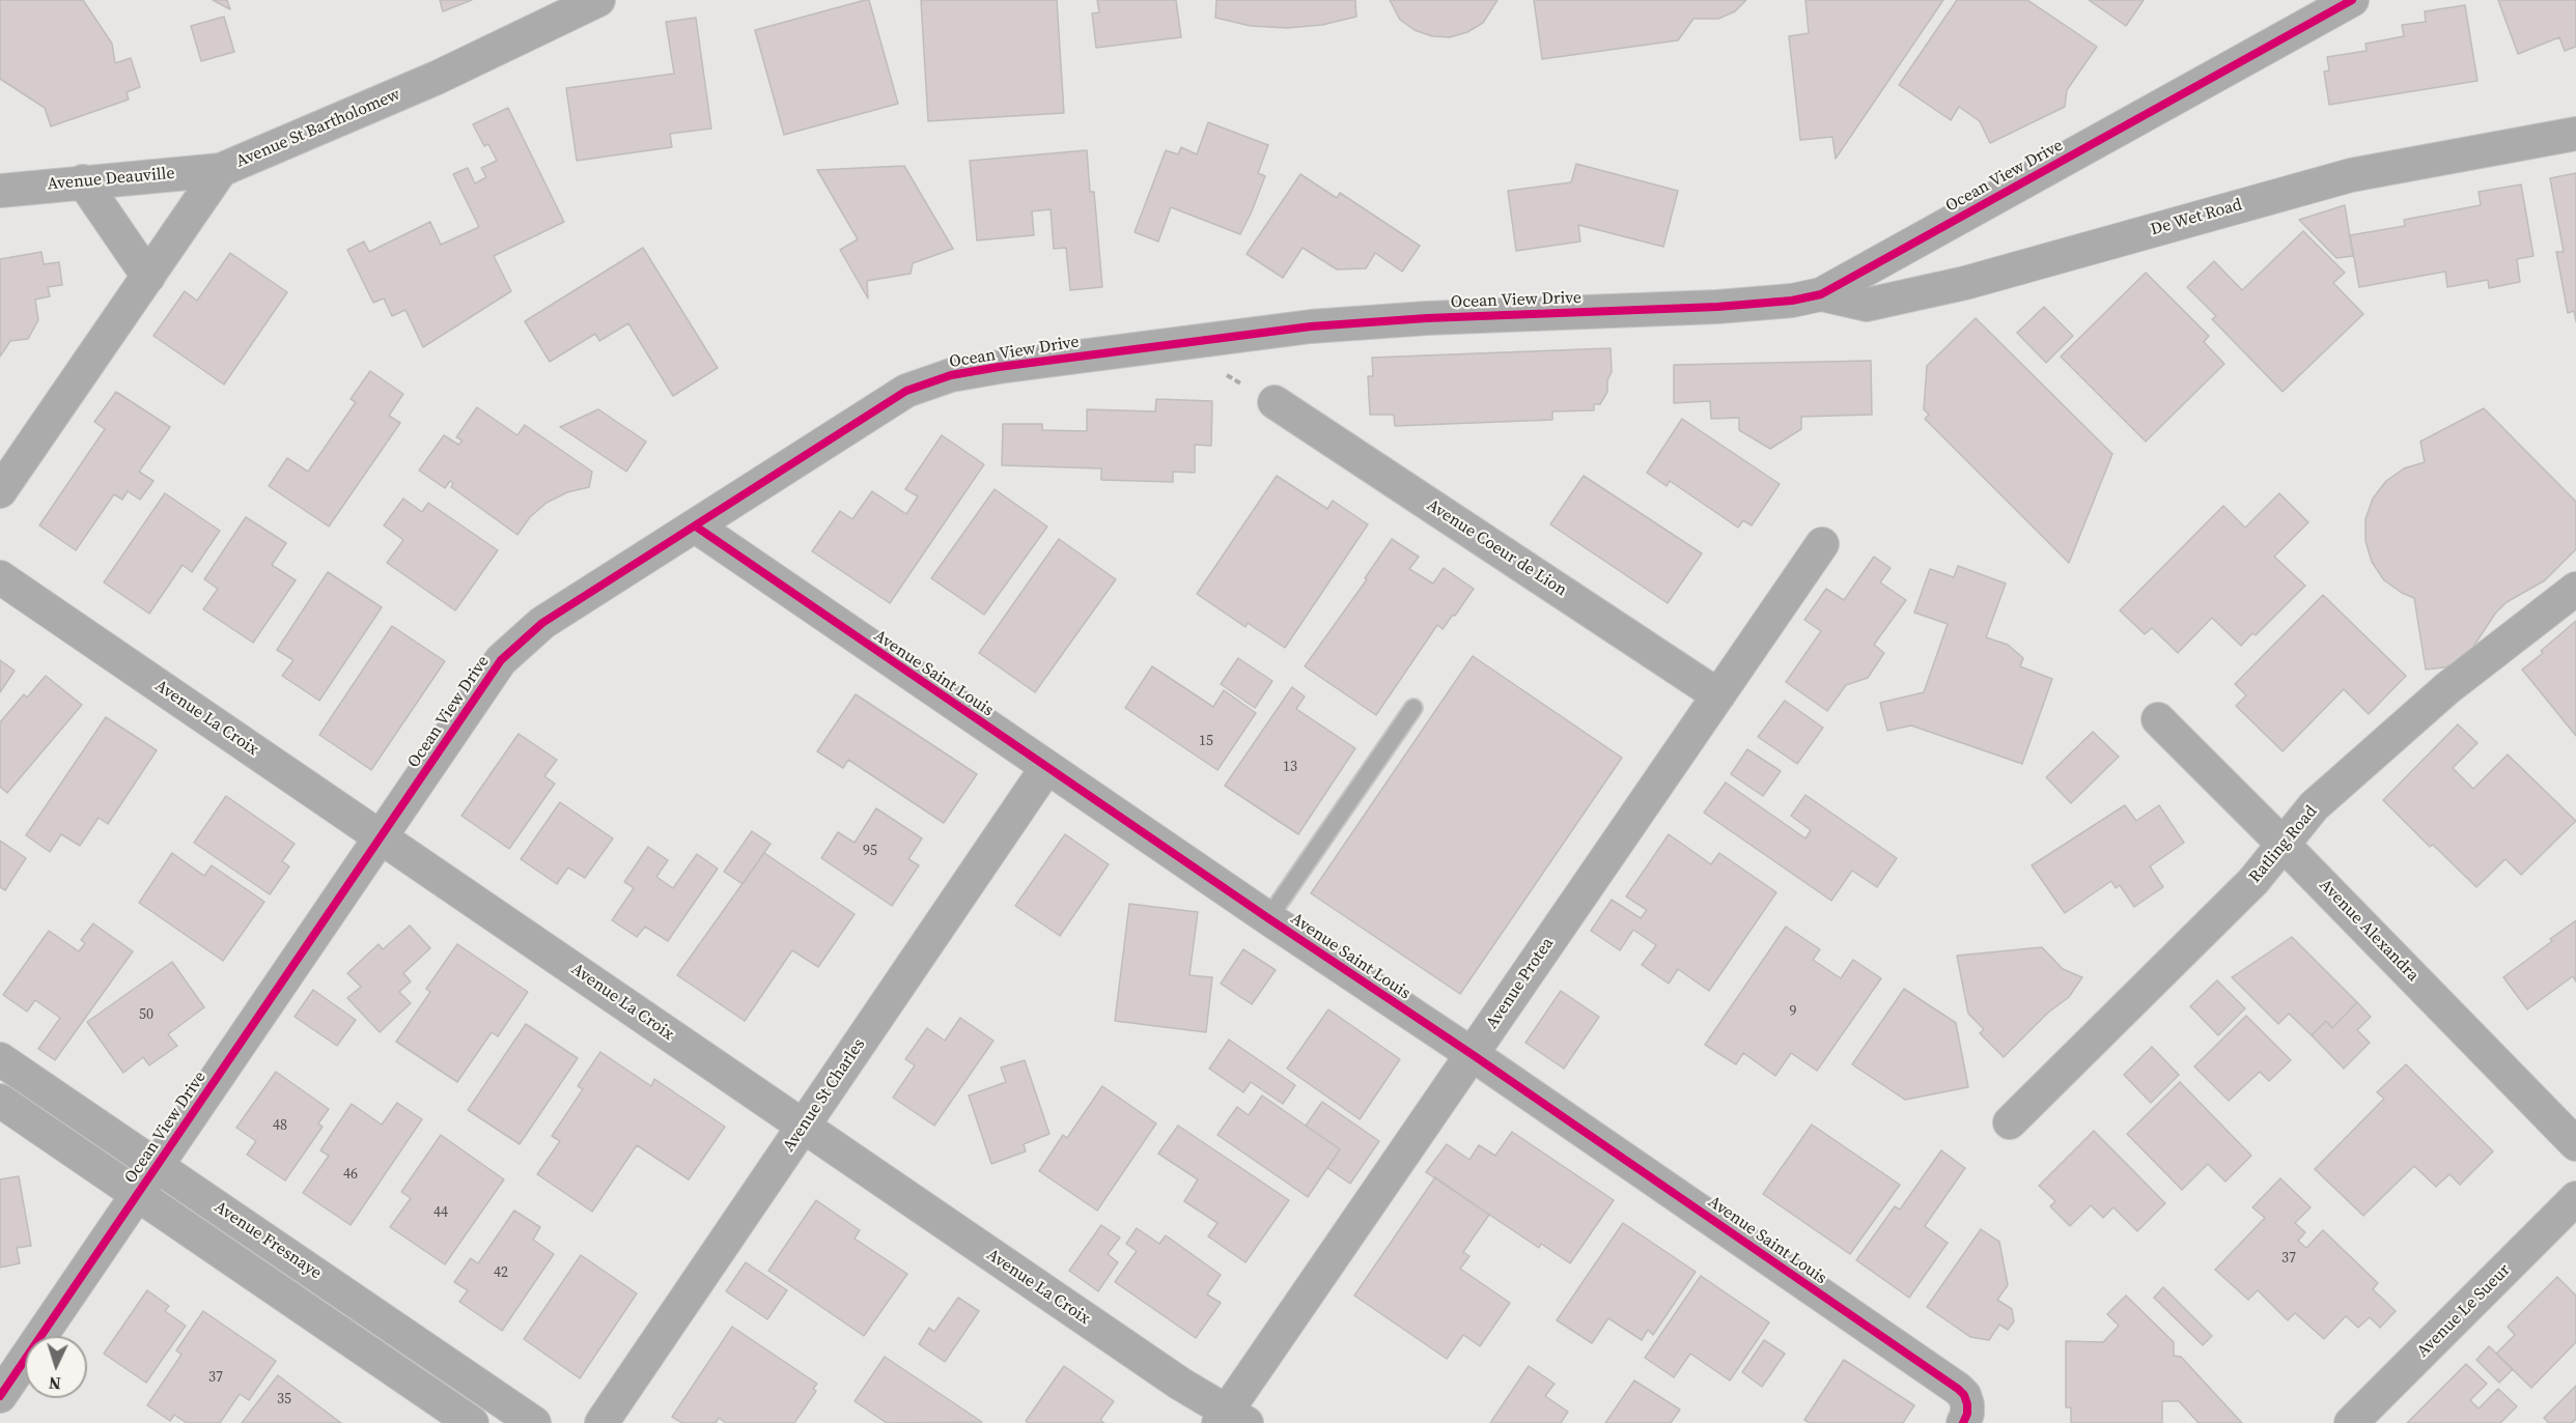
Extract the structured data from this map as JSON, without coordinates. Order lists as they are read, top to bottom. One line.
{"streets":{"street":["Avenue St Bartholomew","Ocean View Drive","Avenue Deauville","De Wet Road","Avenue Coeur de Lion","Avenue Saint Louis","Avenue La Croix","Ratling Road","Avenue Alexandra","Avenue Protea","Avenue St Charles","Avenue Fresnaye","Avenue Le Sueur"]},"crossings":[["Avenue St Bartholomew","Avenue Deauville"],["Ocean View Drive","De Wet Road"],["Ocean View Drive","Avenue Saint Louis"],["Ocean View Drive","Avenue La Croix"],["Ocean View Drive","Avenue Fresnaye"],["Avenue Coeur de Lion","Avenue Protea"],["Avenue Saint Louis","Avenue Protea"],["Avenue Saint Louis","Avenue St Charles"],["Avenue La Croix","Avenue Protea"],["Avenue La Croix","Avenue St Charles"],["Ratling Road","Avenue Alexandra"]],"house_numbers":["15","13","95","9","50","48","46","44","37","42","37","35"],"north":"bottom"}
